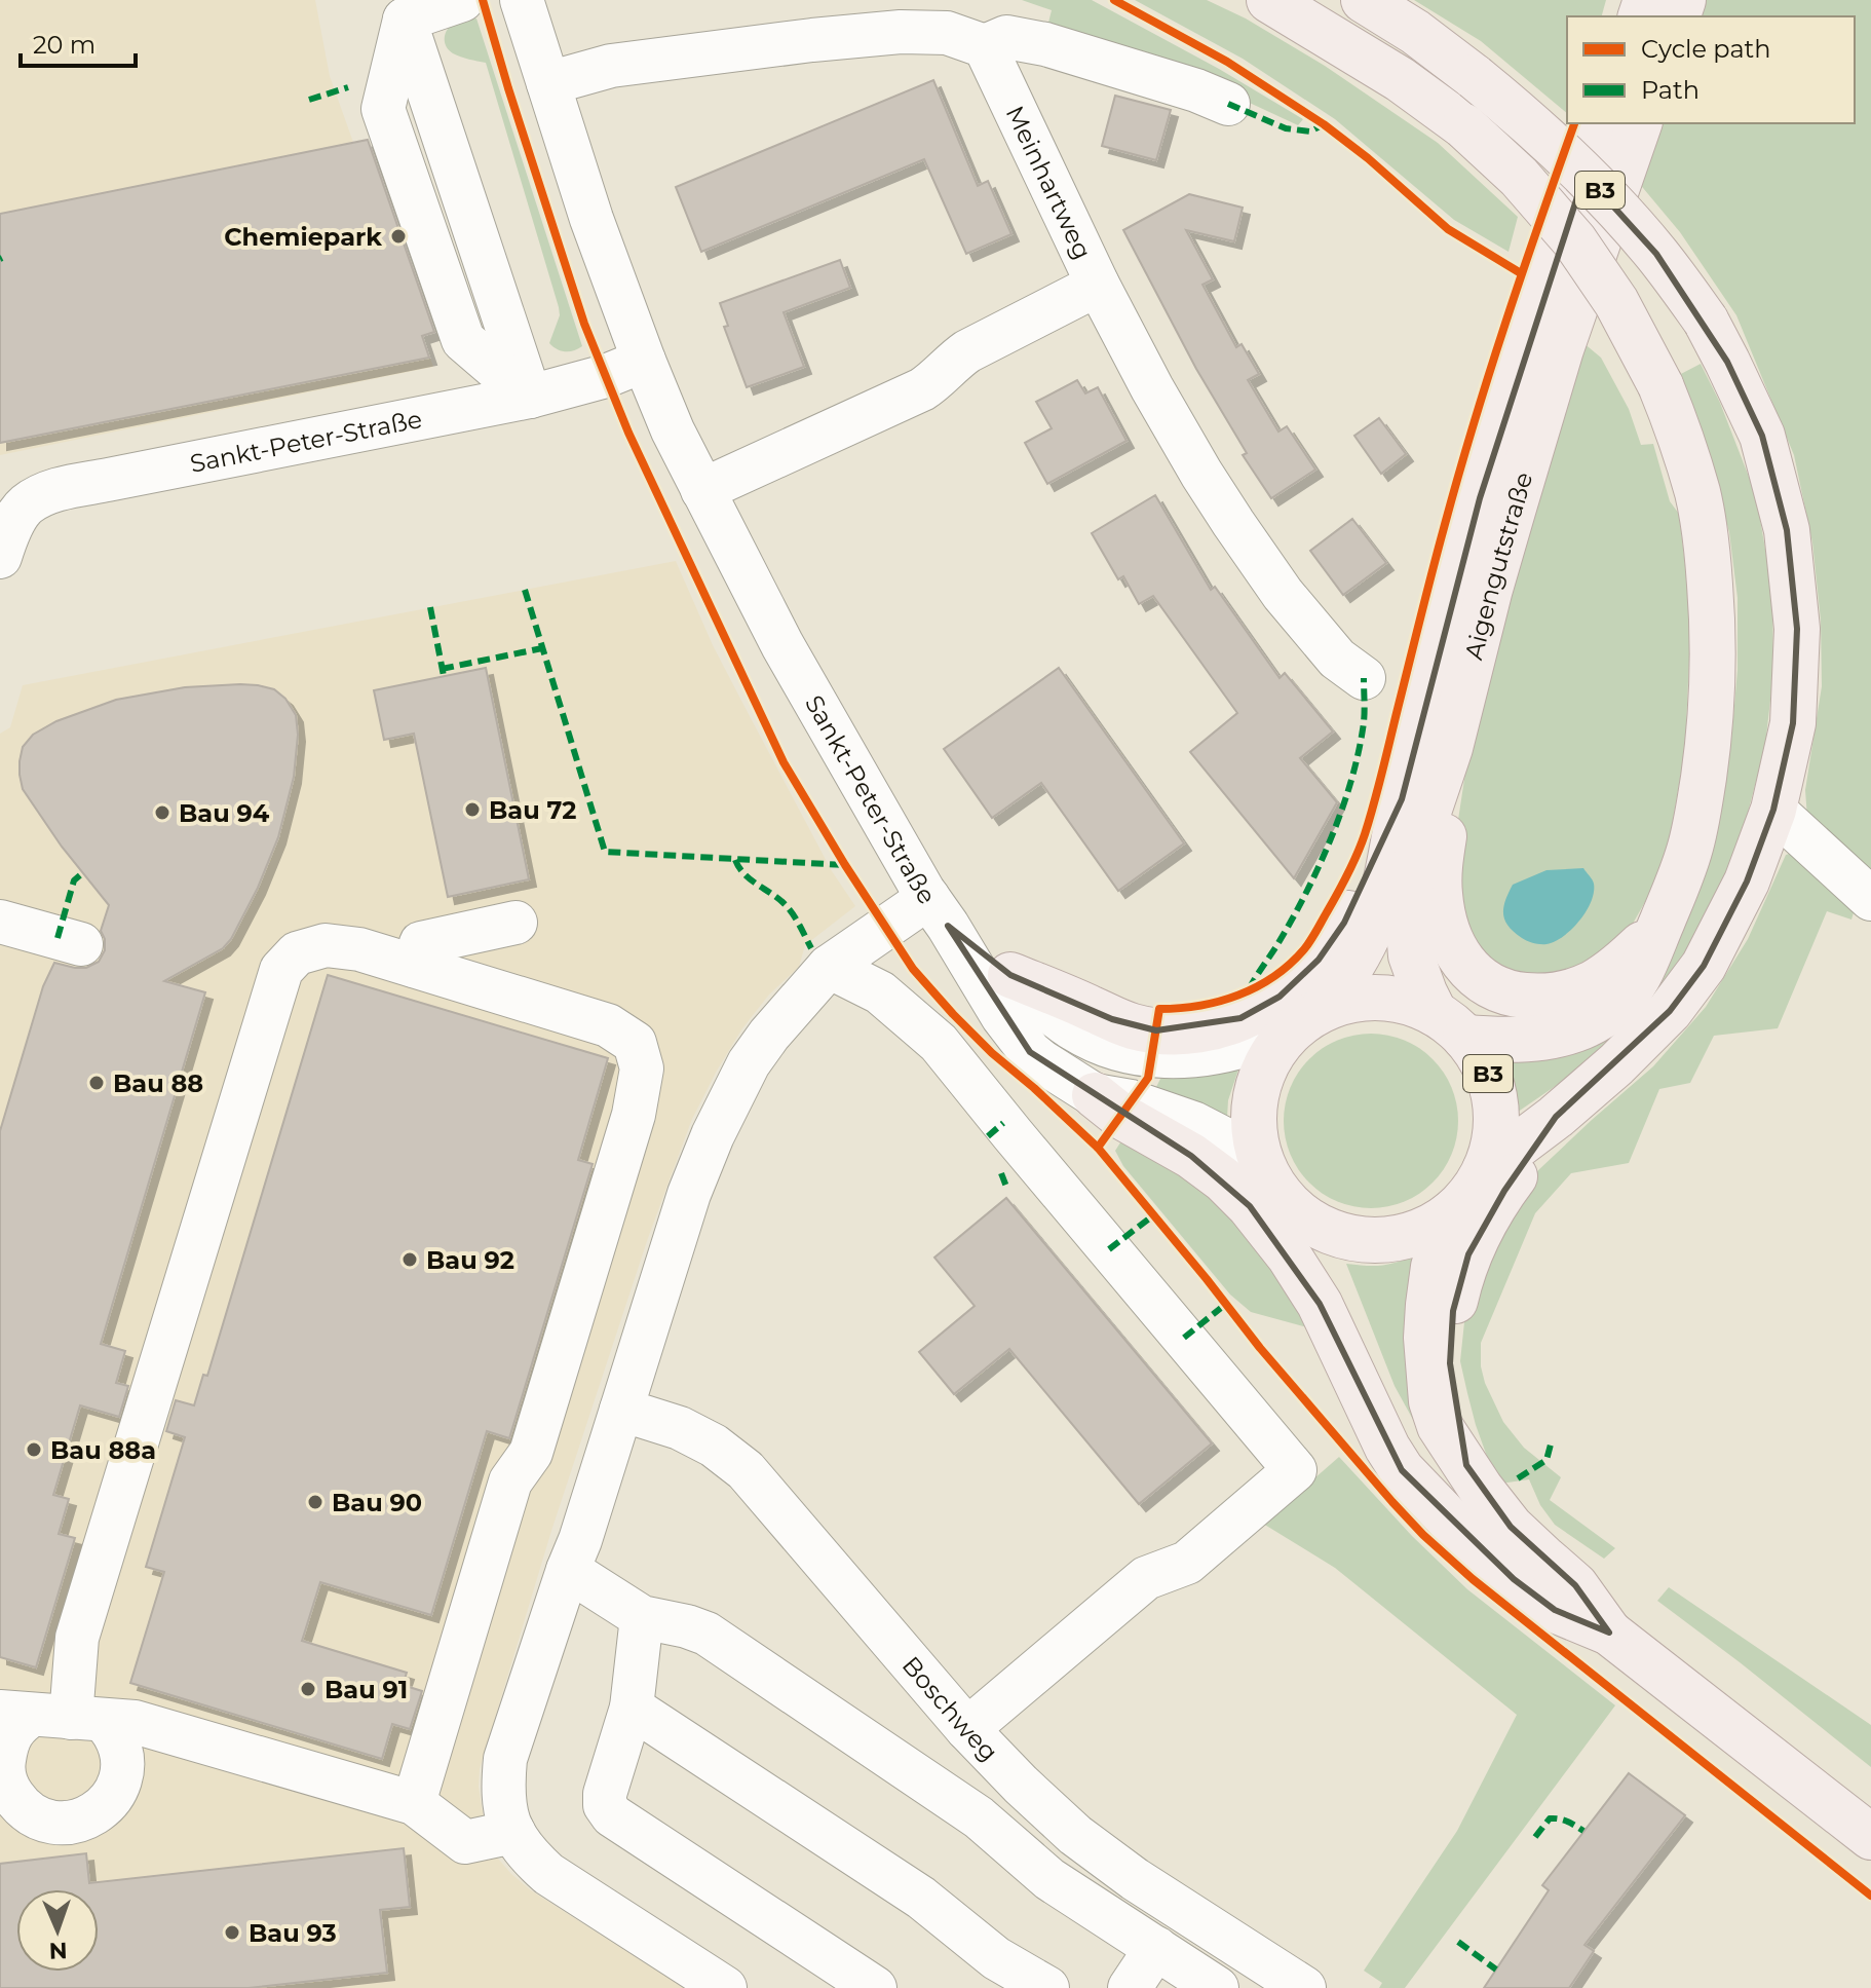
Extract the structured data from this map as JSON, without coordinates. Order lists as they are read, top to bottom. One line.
{"streets":{"main road":["B3","Aigengutstraße"],"street":["Meinhartweg","Sankt-Peter-Straße","Boschweg"]},"crossings":[["B3","Sankt-Peter-Straße"],["B3","Aigengutstraße"],["Sankt-Peter-Straße","Aigengutstraße"]],"places":["Chemiepark","Bau 72","Bau 94","Bau 88","Bau 92","Bau 88a","Bau 90","Bau 91","Bau 93"],"legend":["Cycle path","Path"],"scale_bar":"20 m","north":"bottom"}
